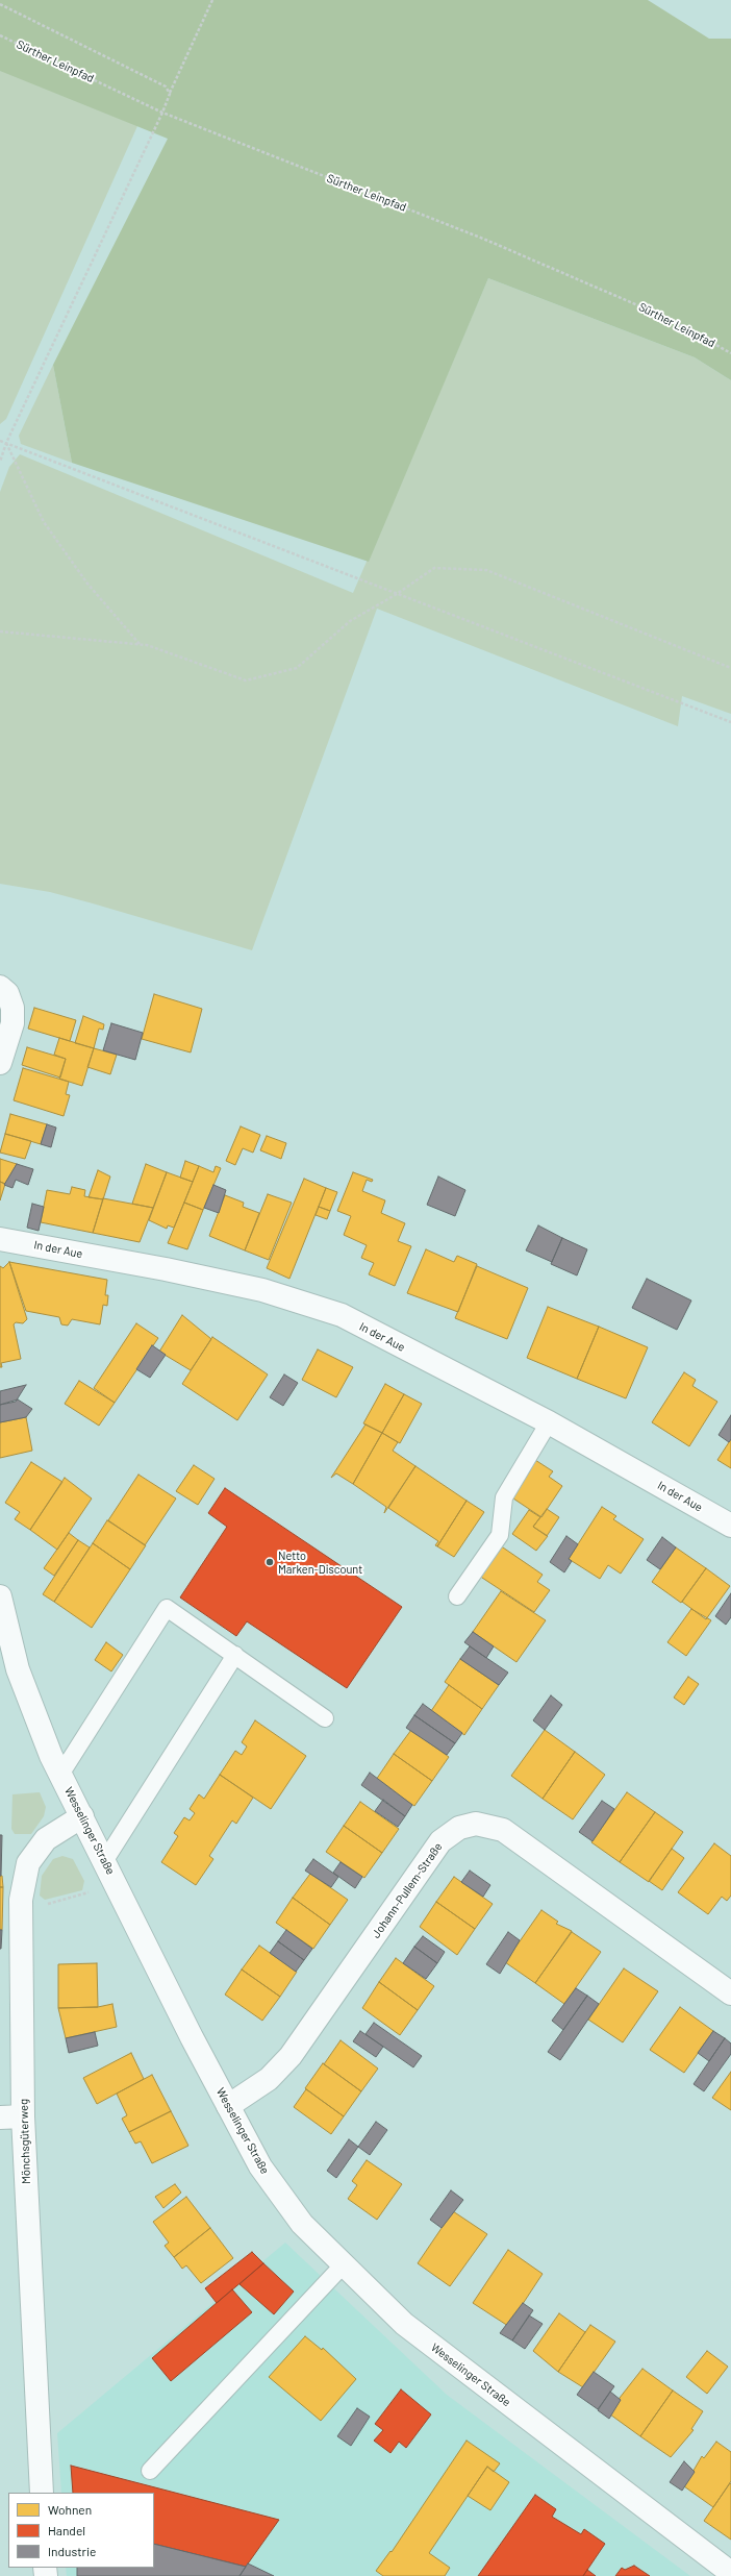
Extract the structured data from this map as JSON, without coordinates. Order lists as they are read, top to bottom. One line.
{"streets":{"street":["In der Aue","Wesselinger Straße","Johann-Pullem-Straße","Mönchsgüterweg"],"path":["Sürther Leinpfad"]},"crossings":[["Wesselinger Straße","Johann-Pullem-Straße"],["Wesselinger Straße","Mönchsgüterweg"]],"places":["Netto Marken-Discount"],"legend":["Wohnen","Handel","Industrie"]}
